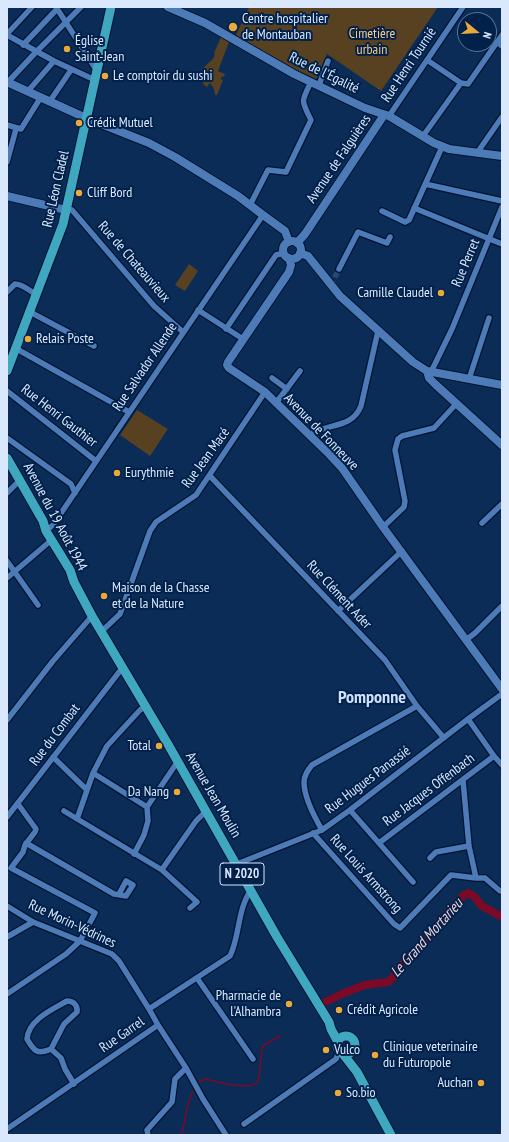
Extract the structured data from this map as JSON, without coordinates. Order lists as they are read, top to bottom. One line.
{"streets":{"main road":["Rue Léon Cladel","Avenue du 19 Août 1944","Avenue Jean Moulin","N 2020"],"street":["Rue Henri Tournié","Rue de l'Égalité","Avenue de Falguières","Rue de Chateauvieux","Rue Perret","Rue Salvador Allende","Rue Henri Gauthier","Avenue de Fonneuve","Rue Jean Macé","Rue Clément Ader","Rue du Combat","Rue Hugues Panassié","Rue Jacques Offenbach","Rue Louis Armstrong","Rue Morin-Védrines","Rue Garrel"]},"crossings":[["Rue Henri Tournié","Rue de l'Égalité"],["Rue Henri Tournié","Avenue de Falguières"],["Rue de l'Égalité","Avenue de Falguières"],["Avenue de Falguières","Avenue de Fonneuve"],["Rue Léon Cladel","Rue de Chateauvieux"],["Rue de Chateauvieux","Rue Salvador Allende"],["Rue Salvador Allende","Rue Henri Gauthier"],["Rue Salvador Allende","Avenue du 19 Août 1944"],["Avenue de Fonneuve","Rue Jean Macé"],["Rue Jean Macé","Rue Clément Ader"],["Rue Jean Macé","Avenue Jean Moulin"],["Avenue du 19 Août 1944","Avenue Jean Moulin"],["Rue Clément Ader","Rue Hugues Panassié"],["Rue du Combat","Avenue Jean Moulin"],["Rue Hugues Panassié","Avenue Jean Moulin"],["Rue Hugues Panassié","Rue Louis Armstrong"],["Avenue Jean Moulin","Rue Garrel"],["Rue Morin-Védrines","Rue Garrel"]],"districts":["Pomponne"],"water":["Le Grand Mortarieu"],"parks":["Cimetière urbain"],"places":["Centre hospitalier de Montauban","Église Saint-Jean","Le comptoir du sushi","Crédit Mutuel","Cliff Bord","Camille Claudel","Relais Poste","Eurythmie","Maison de la Chasse et de la Nature","Total","Da Nang","Pharmacie de l'Alhambra","Crédit Agricole","Vulco","Clinique veterinaire du Futuropole","Auchan","So.bio"],"north":"right"}
